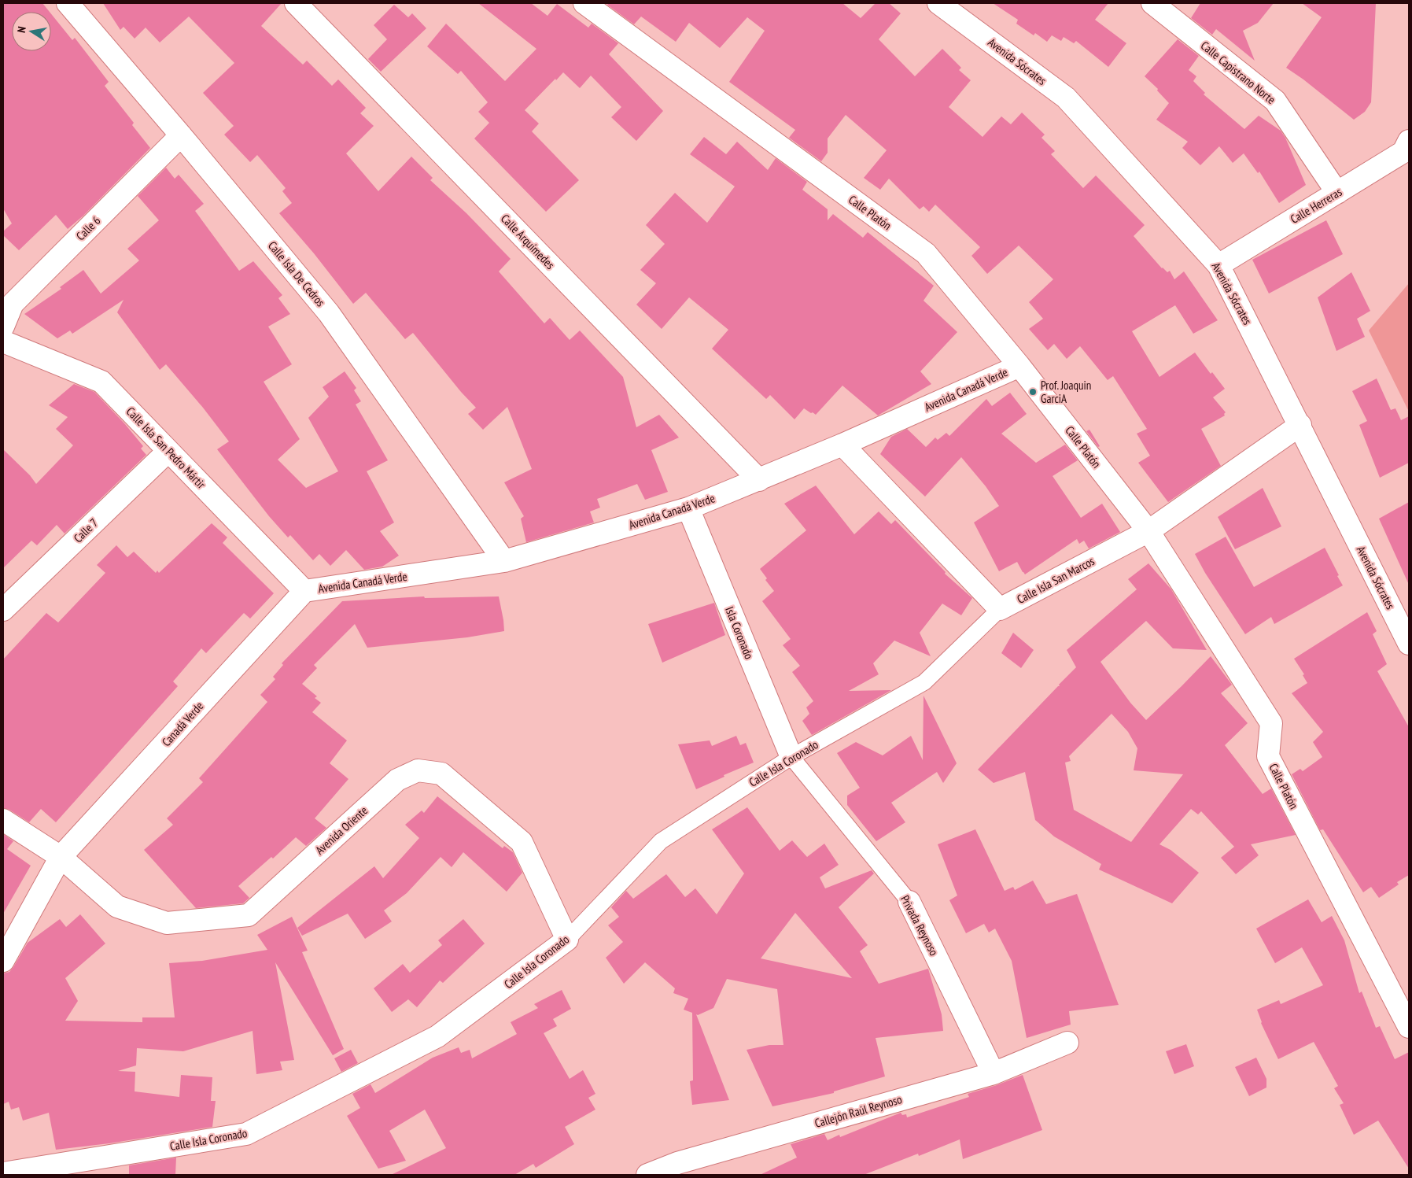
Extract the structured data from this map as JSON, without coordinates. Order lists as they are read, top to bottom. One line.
{"streets":{"street":["Avenida Sócrates","Calle Capistrano Norte","Calle Herreras","Calle Platón","Calle 6","Calle Arquímedes","Calle Isla De Cedros","Avenida Canadá Verde","Calle Isla San Pedro Mártir","Calle 7","Calle Isla San Marcos","Isla Coronado","Canadá Verde","Calle Isla Coronado","Avenida Oriente","Privada Reynoso","Callejón Raúl Reynoso"]},"crossings":[["Avenida Sócrates","Calle Herreras"],["Avenida Sócrates","Calle Isla San Marcos"],["Calle Capistrano Norte","Calle Herreras"],["Calle Platón","Avenida Canadá Verde"],["Calle Platón","Calle Isla San Marcos"],["Calle 6","Calle Isla De Cedros"],["Calle Arquímedes","Avenida Canadá Verde"],["Calle Isla De Cedros","Avenida Canadá Verde"],["Avenida Canadá Verde","Calle Isla San Pedro Mártir"],["Avenida Canadá Verde","Isla Coronado"],["Avenida Canadá Verde","Canadá Verde"],["Calle Isla San Pedro Mártir","Calle 7"],["Calle Isla San Pedro Mártir","Canadá Verde"],["Calle Isla San Marcos","Calle Isla Coronado"],["Isla Coronado","Calle Isla Coronado"],["Isla Coronado","Privada Reynoso"],["Canadá Verde","Avenida Oriente"],["Calle Isla Coronado","Avenida Oriente"],["Calle Isla Coronado","Privada Reynoso"],["Privada Reynoso","Callejón Raúl Reynoso"]],"places":["Prof. Joaquin GarciA"],"north":"left"}
